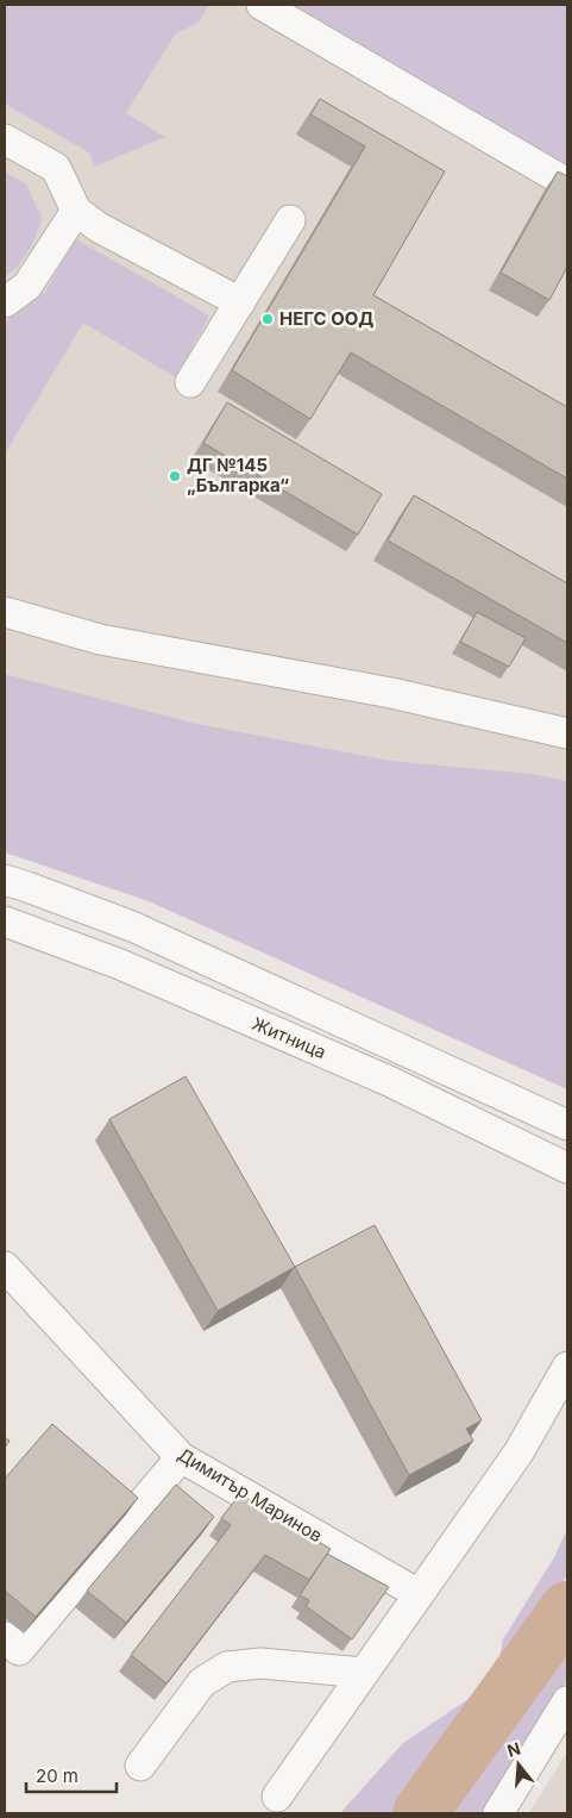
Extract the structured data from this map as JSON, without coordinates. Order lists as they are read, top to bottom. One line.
{"streets":{"street":["Житница","Димитър Маринов"]},"places":["НЕГС ООД","ДГ №145 „Българка“"],"scale_bar":"20 m","north":"top"}
